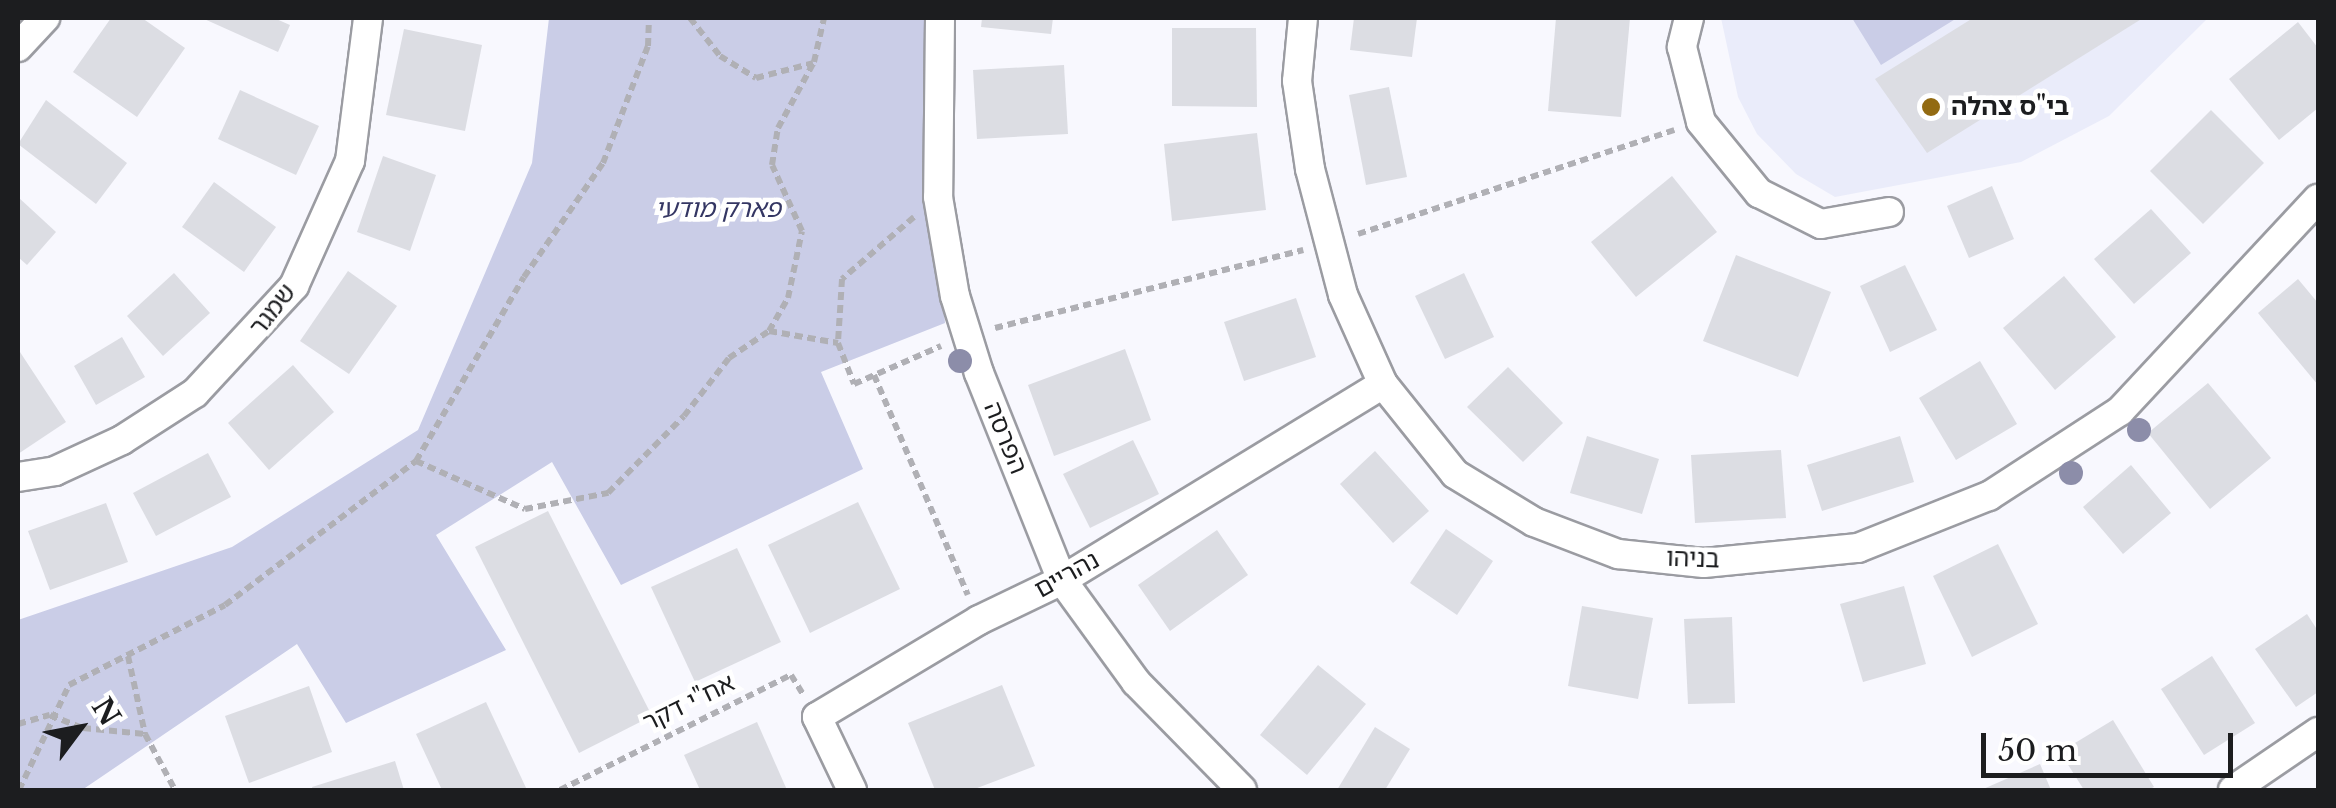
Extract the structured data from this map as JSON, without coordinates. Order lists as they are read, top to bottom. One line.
{"streets":{"street":["שמגר","הפרסה","בניהו","נהריים"],"path":["אח\"י דקר"]},"crossings":[["הפרסה","נהריים"],["בניהו","נהריים"],["נהריים","אח\"י דקר"]],"parks":["פארק מודעי"],"places":["בי\"ס צהלה"],"scale_bar":"50 m","north":"top right"}
